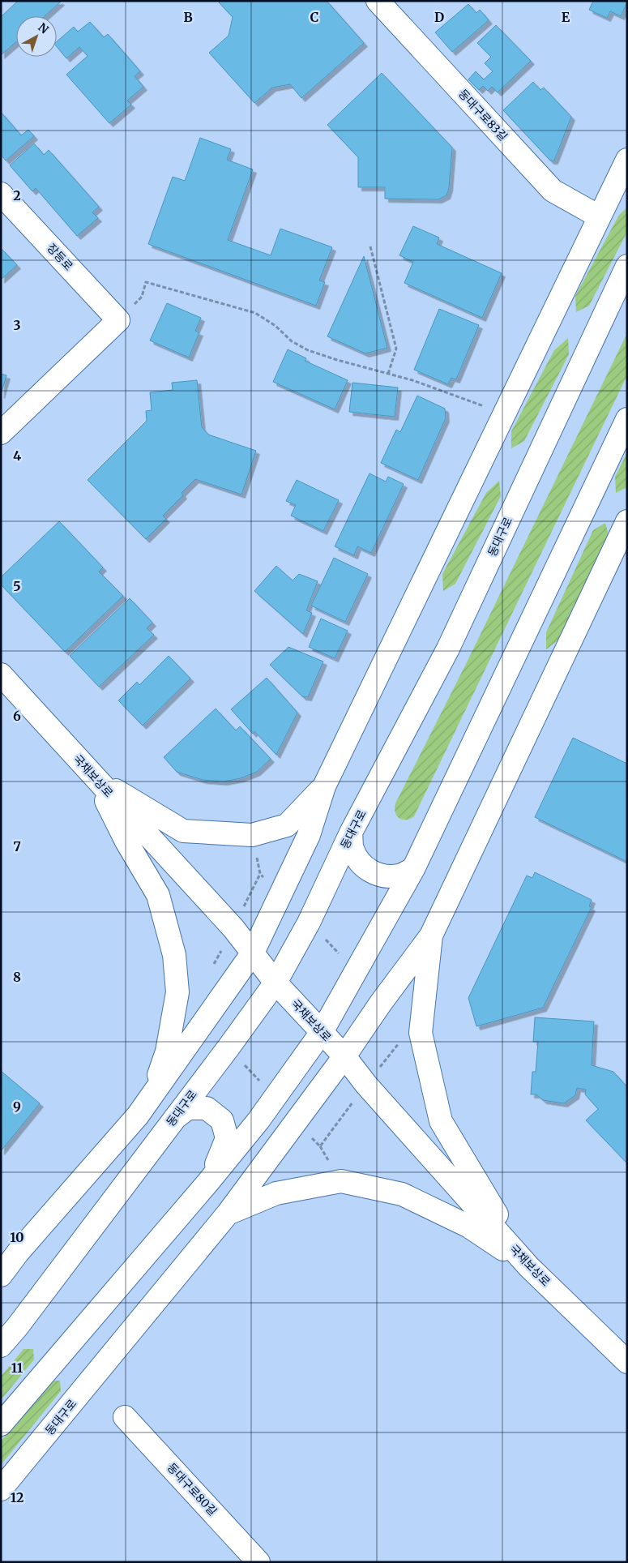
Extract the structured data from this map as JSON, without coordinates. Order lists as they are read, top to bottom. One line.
{"streets":{"main road":["동대구로83길","장등로","동대구로","국채보상로","동대구로80길"]},"crossings":[["동대구로","국채보상로"]],"north":"top right","grid":{"columns":["B","C","D","E"],"rows":["2","3","4","5","6","7","8","9","10","11","12"]}}
